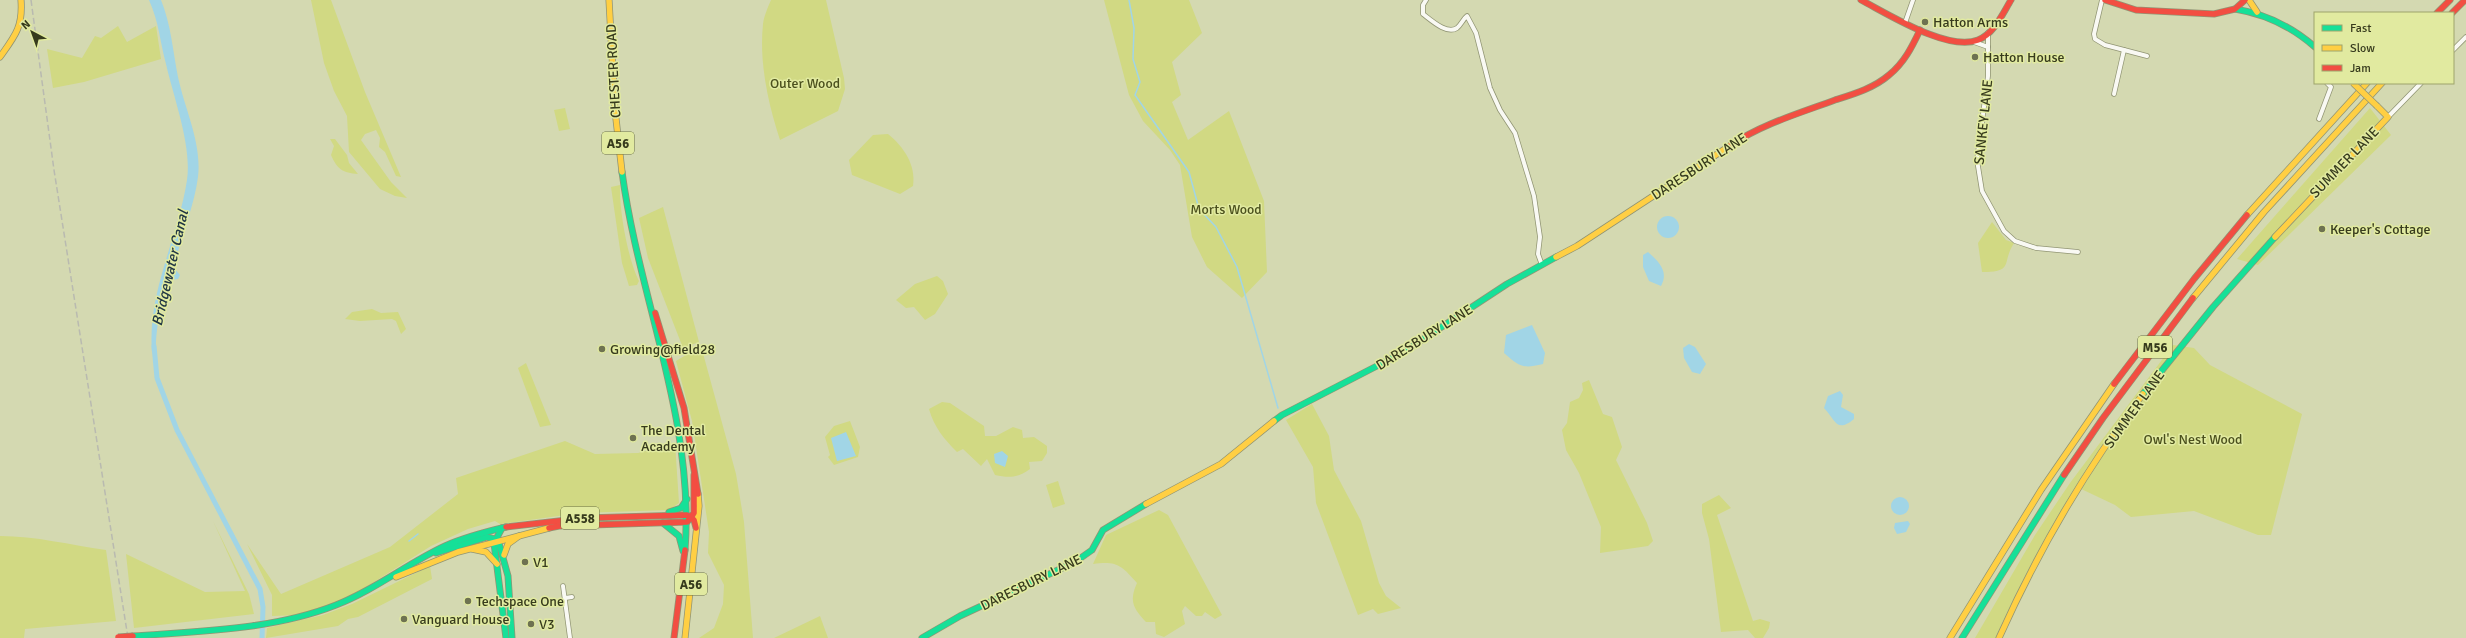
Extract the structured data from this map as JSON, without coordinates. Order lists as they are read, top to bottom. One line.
{"streets":{"main road":["CHESTER ROAD","A56","SUMMER LANE","DARESBURY LANE","M56","A558"],"street":["SANKEY LANE"]},"crossings":[["CHESTER ROAD","A56"],["CHESTER ROAD","A558"],["A56","A558"]],"water":["Bridgewater Canal"],"parks":["Outer Wood","Morts Wood","Owl's Nest Wood"],"places":["Hatton Arms","Hatton House","Keeper's Cottage","Growing@field28","The Dental Academy","V1","Techspace One","Vanguard House","V3"],"legend":["Fast","Slow","Jam"],"north":"top left"}
